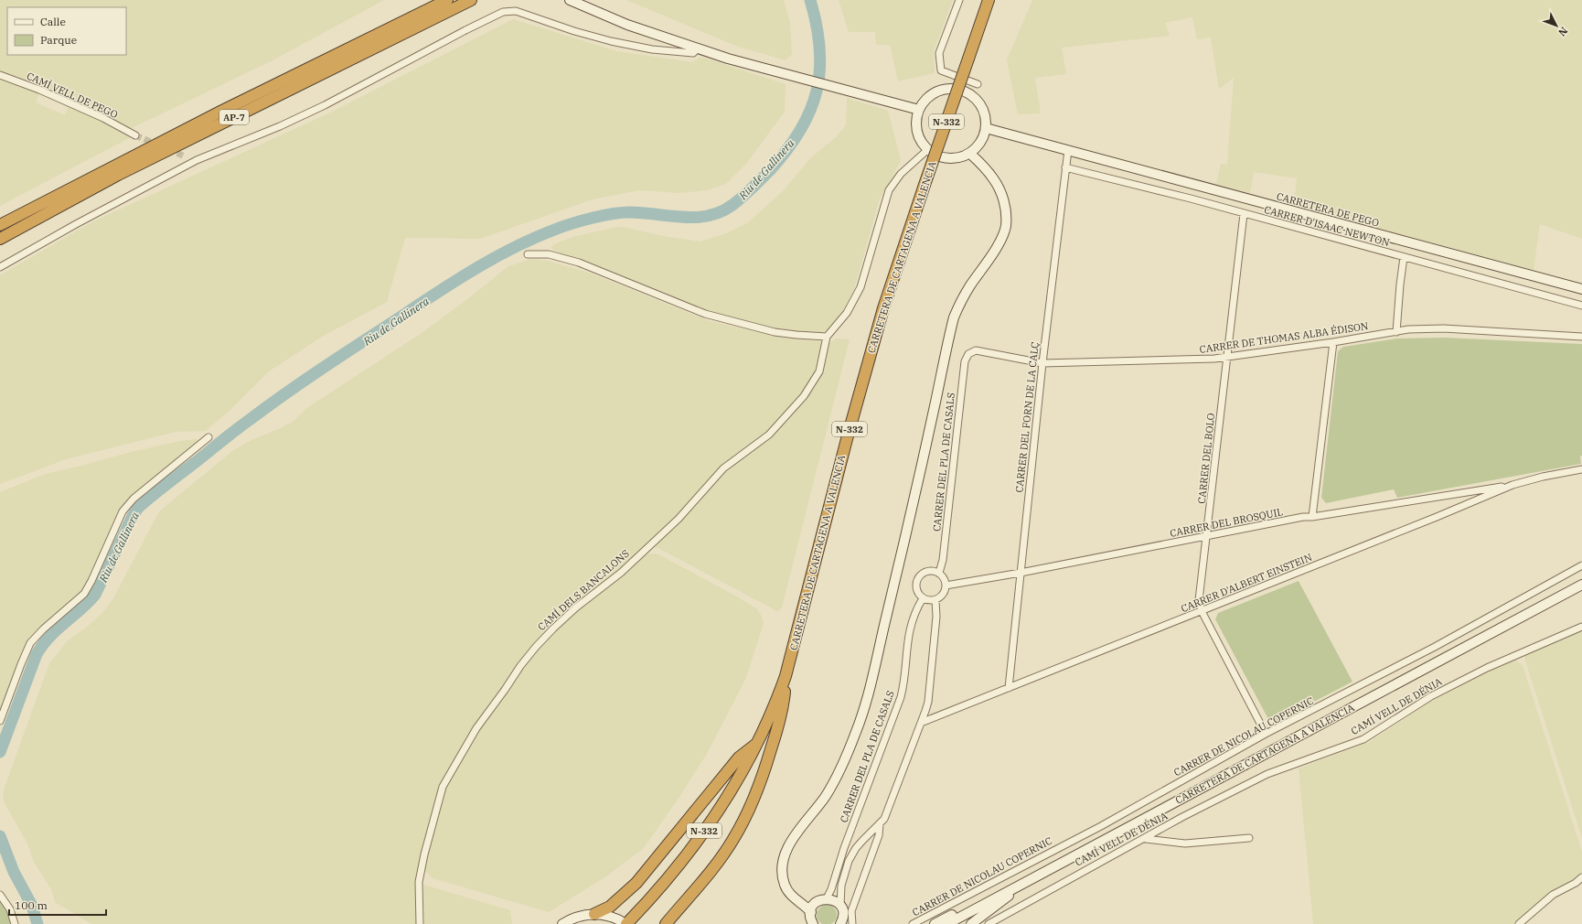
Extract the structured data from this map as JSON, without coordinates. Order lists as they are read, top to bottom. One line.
{"streets":{"highway":["AP-7","N-332","CARRETERA DE CARTAGENA A VALENCIA"],"main road":["CARRETERA DE PEGO"],"street":["CAMÍ VELL DE PEGO","CARRER D'ISAAC NEWTON","CARRER DE THOMAS ALBA ÉDISON","CARRER DEL FORN DE LA CALÇ","CARRER DEL BOLO","CARRER DEL PLA DE CASALS","CARRER DEL BROSQUIL","CARRER D'ALBERT EINSTEIN","CAMÍ DELS BANCALONS","CAMÍ VELL DE DÉNIA","CARRER DE NICOLAU COPERNIC"]},"crossings":[["CARRETERA DE PEGO","CARRER DEL FORN DE LA CALÇ"],["CARRER D'ISAAC NEWTON","CARRER DEL FORN DE LA CALÇ"],["CARRER D'ISAAC NEWTON","CARRER DEL BOLO"],["CARRER DE THOMAS ALBA ÉDISON","CARRER DEL FORN DE LA CALÇ"],["CARRER DE THOMAS ALBA ÉDISON","CARRER DEL BOLO"],["CARRER DE THOMAS ALBA ÉDISON","CARRER DEL PLA DE CASALS"],["CARRER DEL FORN DE LA CALÇ","CARRER DEL BROSQUIL"],["CARRER DEL FORN DE LA CALÇ","CARRER D'ALBERT EINSTEIN"],["CARRER DEL BOLO","CARRER DEL BROSQUIL"],["CARRER DEL BOLO","CARRER D'ALBERT EINSTEIN"],["CARRER DEL BOLO","CARRER DE NICOLAU COPERNIC"],["CARRER DEL PLA DE CASALS","CARRER DEL BROSQUIL"],["CARRER DEL BROSQUIL","CARRER D'ALBERT EINSTEIN"]],"water":["Riu de Gallinera"],"legend":["Calle","Parque"],"scale_bar":"100 m","north":"bottom right"}
